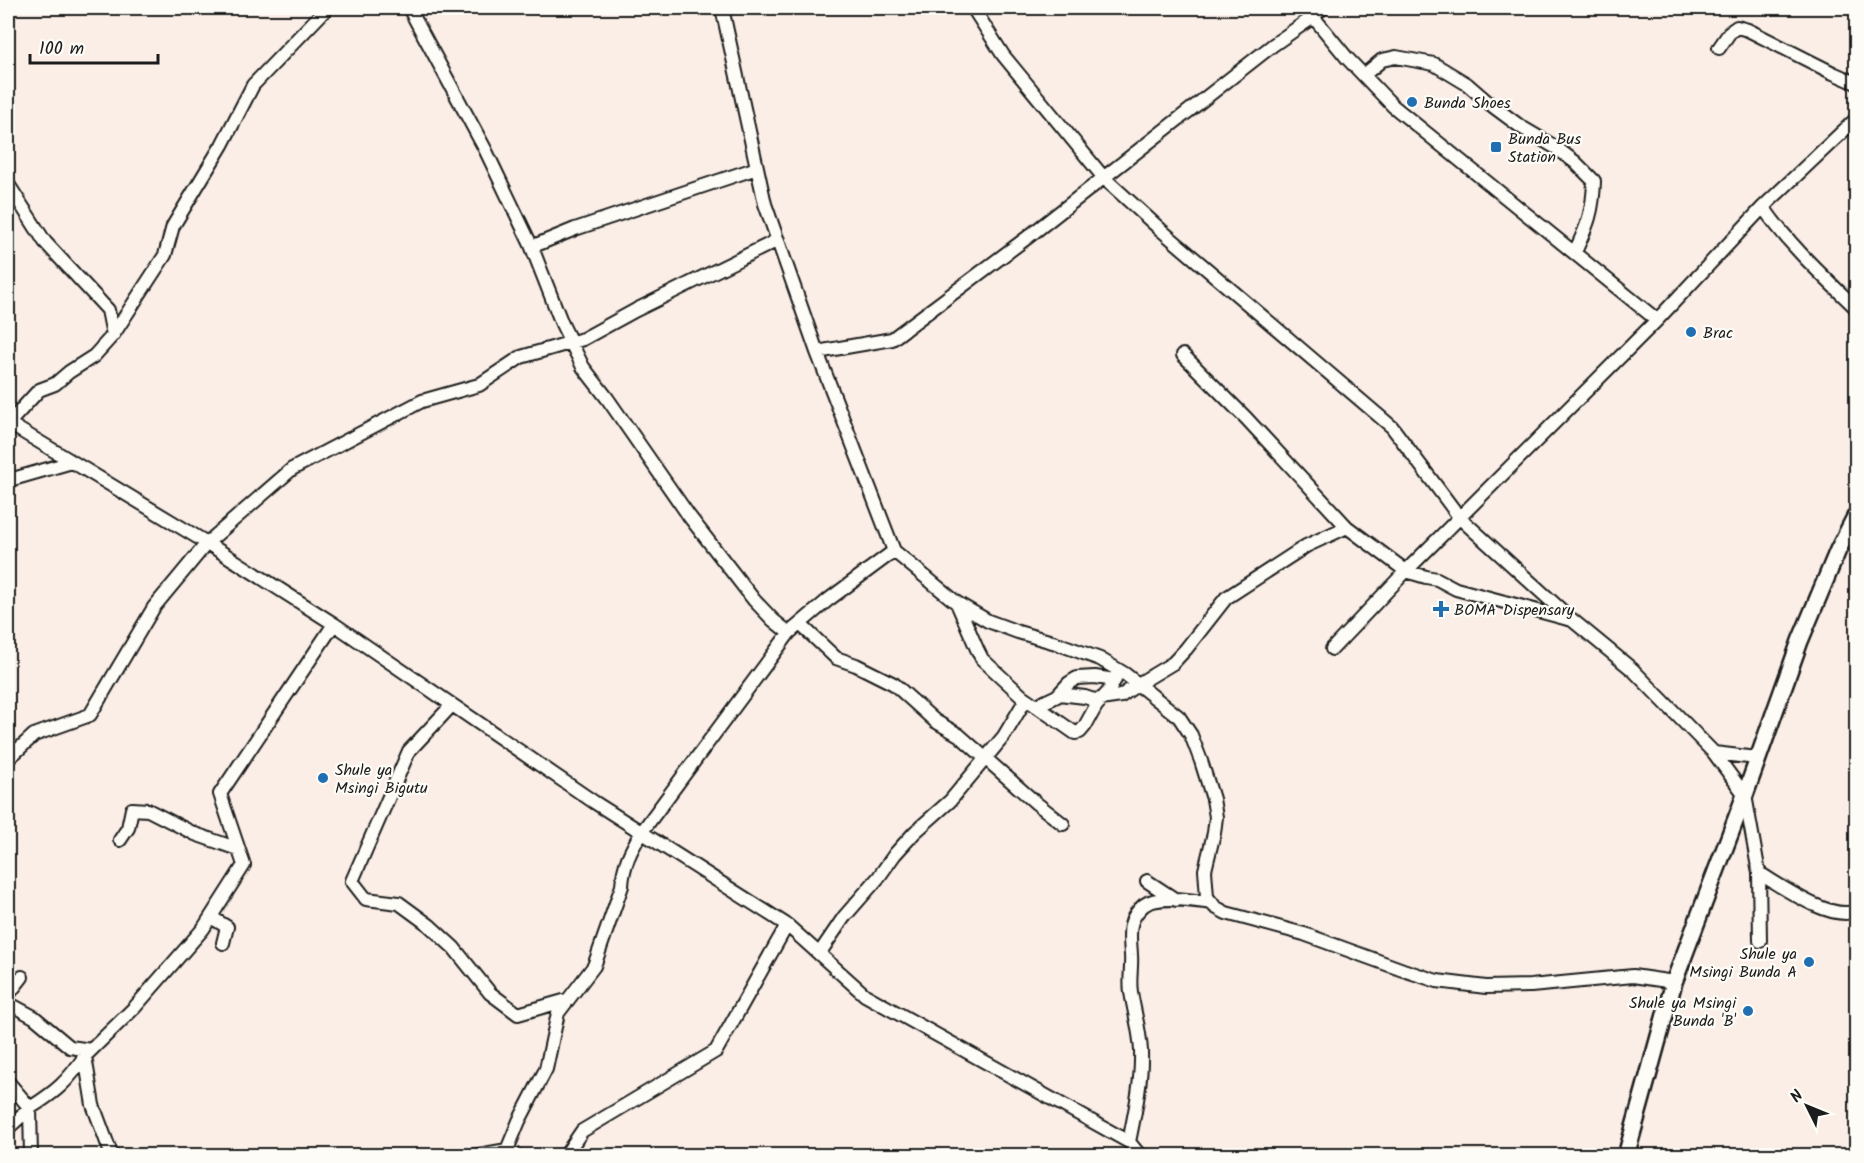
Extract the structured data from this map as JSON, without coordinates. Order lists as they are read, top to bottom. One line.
{"places":{"other":["Bunda Shoes","Brac","Shule ya Msingi Bigutu","Shule ya Msingi Bunda A","Shule ya Msingi Bunda 'B'"],"transit":["Bunda Bus Station"],"health":["BOMA Dispensary"]},"scale_bar":"100 m","north":"top left"}
